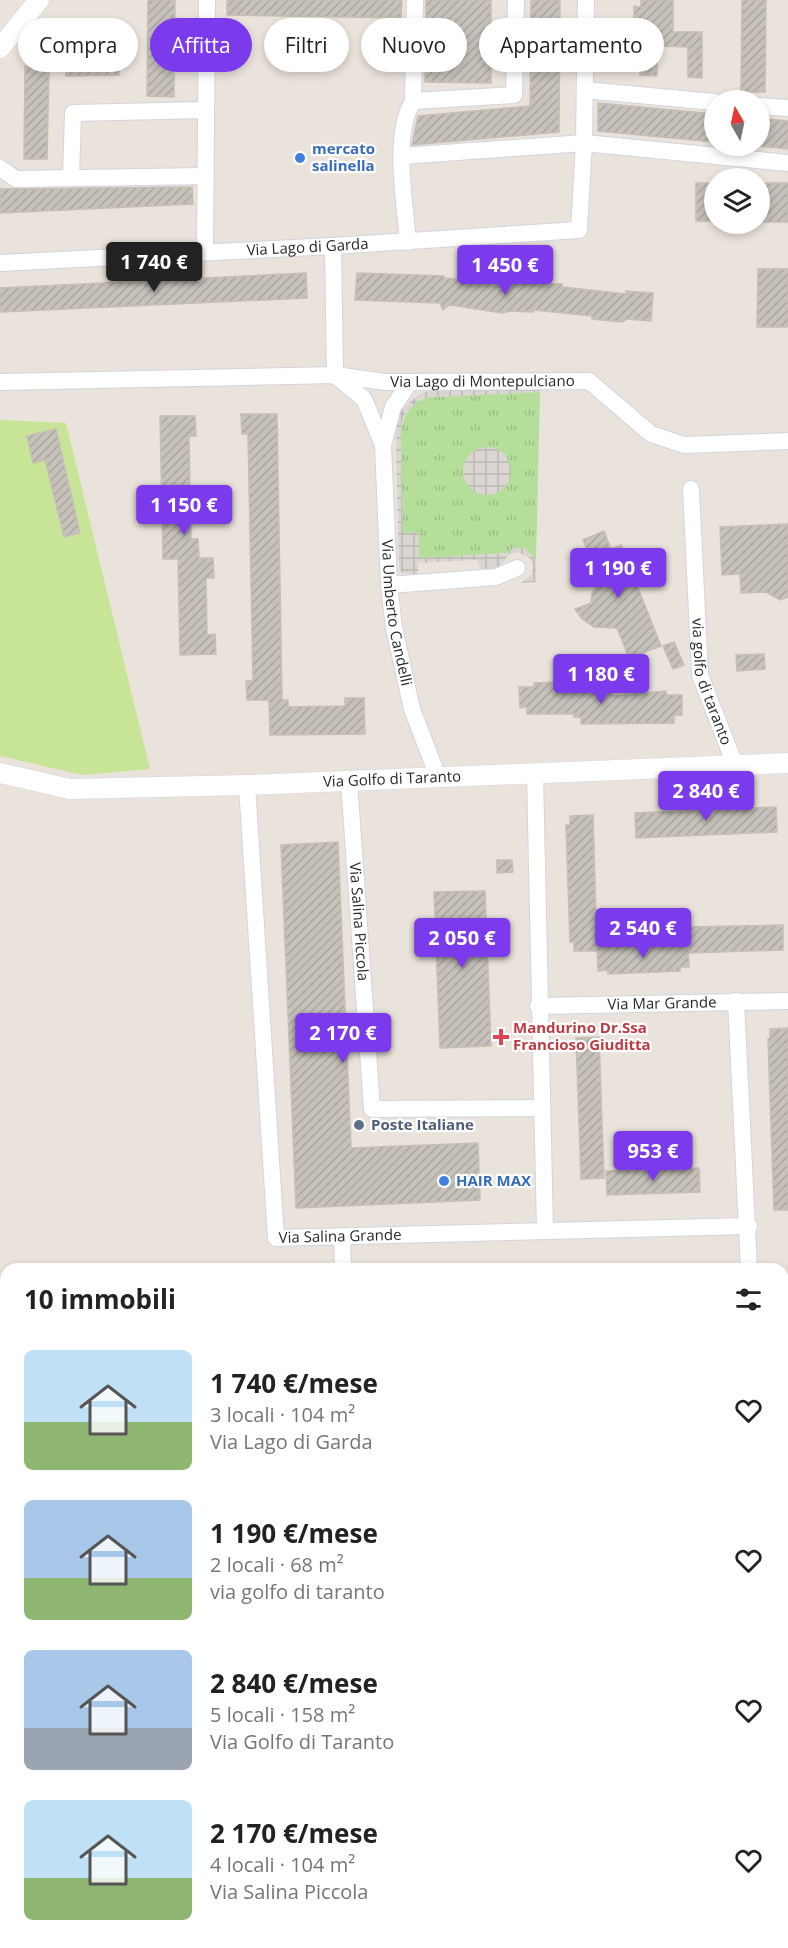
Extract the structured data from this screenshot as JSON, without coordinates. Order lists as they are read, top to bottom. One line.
{"streets":{"street":["Via Lago di Garda","Via Lago di Montepulciano","Via Umberto Candelli","via golfo di taranto","Via Golfo di Taranto","Via Salina Piccola","Via Mar Grande","Via Salina Grande"]},"crossings":[["Via Lago di Montepulciano","Via Umberto Candelli"],["Via Umberto Candelli","Via Golfo di Taranto"],["via golfo di taranto","Via Golfo di Taranto"],["Via Golfo di Taranto","Via Salina Piccola"],["Via Golfo di Taranto","Via Salina Grande"]],"places":{"other":["mercato salinella","Poste Italiane","HAIR MAX"],"health":["Mandurino Dr.Ssa Francioso Giuditta"]},"north":"top","page":{"chip":["Compra","Affitta","Filtri","Nuovo","Appartamento"],"price":["1 740 €","1 450 €","1 150 €","1 190 €","1 180 €","2 840 €","2 540 €","2 050 €","2 170 €","953 €"],"heading":"10 immobili","list":[{"name":"1 740 €/mese","note":"3 locali · 104 m² · Via Lago di Garda"},{"name":"1 190 €/mese","note":"2 locali · 68 m² · via golfo di taranto"},{"name":"2 840 €/mese","note":"5 locali · 158 m² · Via Golfo di Taranto"},{"name":"2 170 €/mese","note":"4 locali · 104 m² · Via Salina Piccola"}]}}
